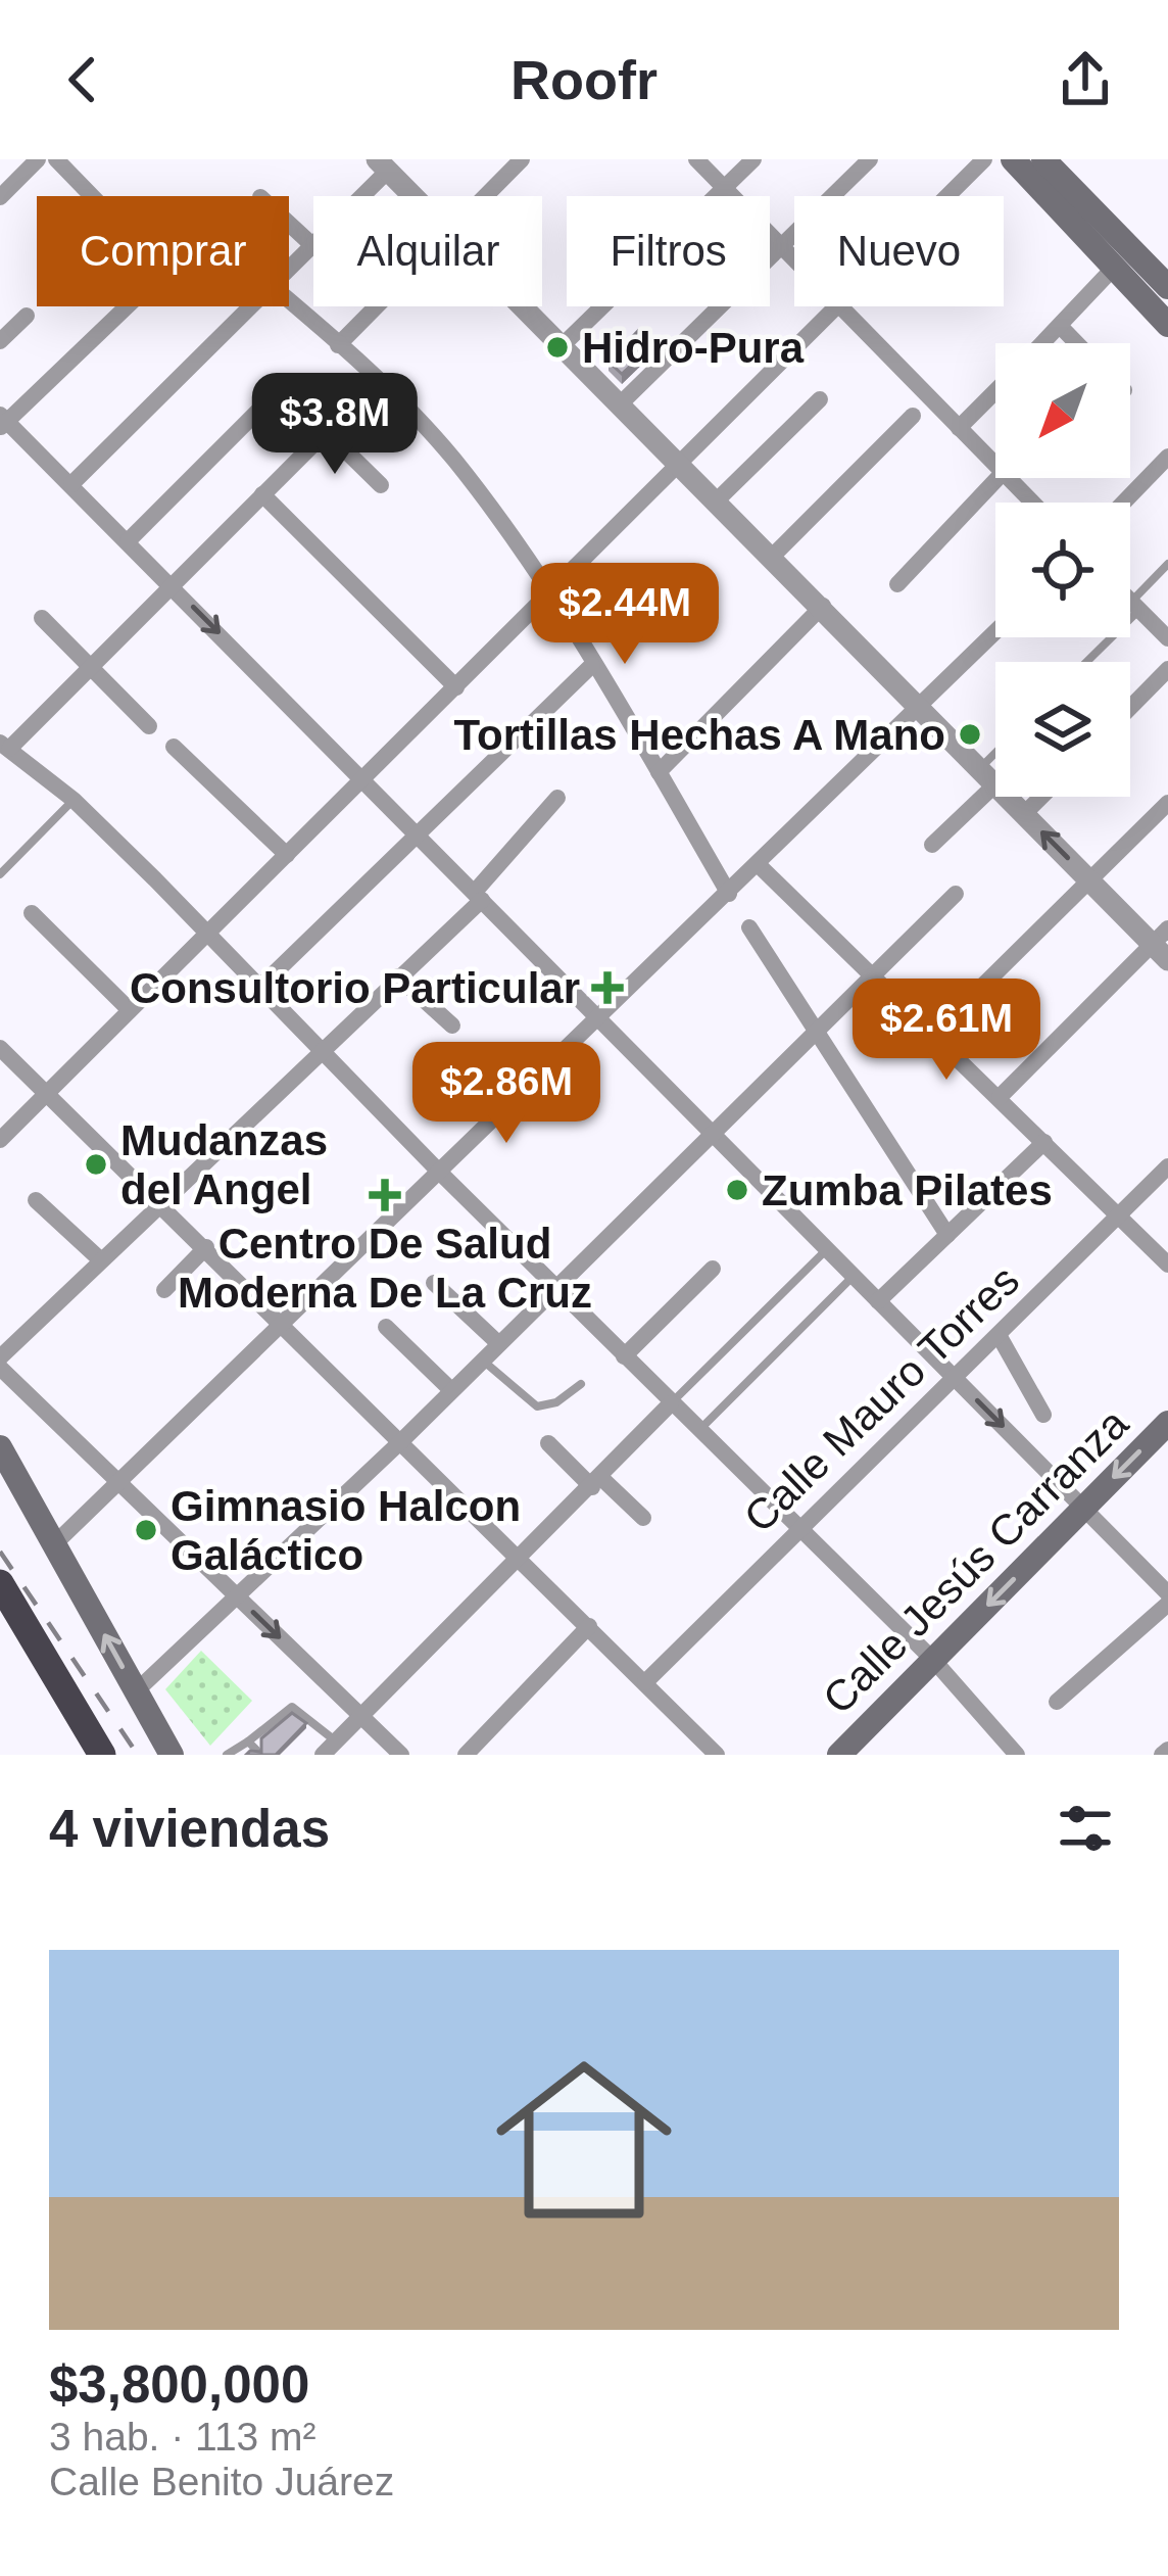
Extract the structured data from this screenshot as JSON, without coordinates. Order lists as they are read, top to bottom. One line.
{"streets":{"main road":["Calle Jesús Carranza"],"street":["Calle Mauro Torres"]},"one_way":["Calle Jesús Carranza"],"places":{"other":["Hidro-Pura","Tortillas Hechas A Mano","Mudanzas del Angel","Zumba Pilates","Gimnasio Halcon Galáctico"],"health":["Consultorio Particular","Centro De Salud Moderna De La Cruz"]},"north":"bottom left","page":{"header":"Roofr","chip":["Comprar","Alquilar","Filtros","Nuevo"],"price":["$3.8M","$2.44M","$2.61M","$2.86M"],"heading":"4 viviendas","list":[{"name":"$3,800,000","note":"3 hab. · 113 m² · Calle Benito Juárez"}]}}
